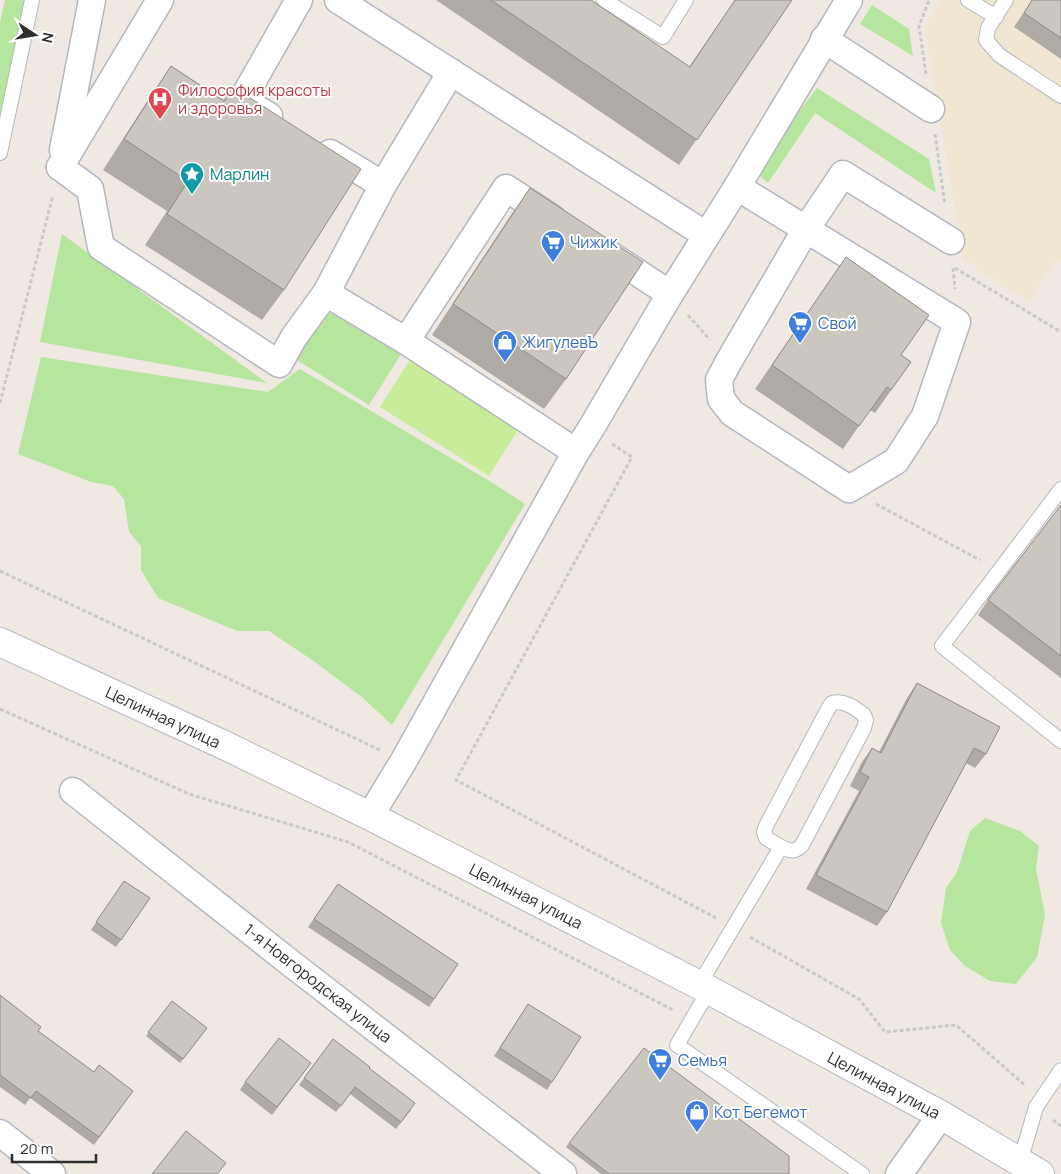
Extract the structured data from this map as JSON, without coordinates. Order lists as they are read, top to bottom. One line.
{"streets":{"main road":["Целинная улица"],"street":["1-я Новгородская улица"]},"places":{"hospital":["Философия красоты и здоровья"],"place":["Марлин"],"supermarket":["Чижик","Свой","Семья"],"shop":["ЖигулевЪ","Кот Бегемот"]},"scale_bar":"20 m","north":"right"}
